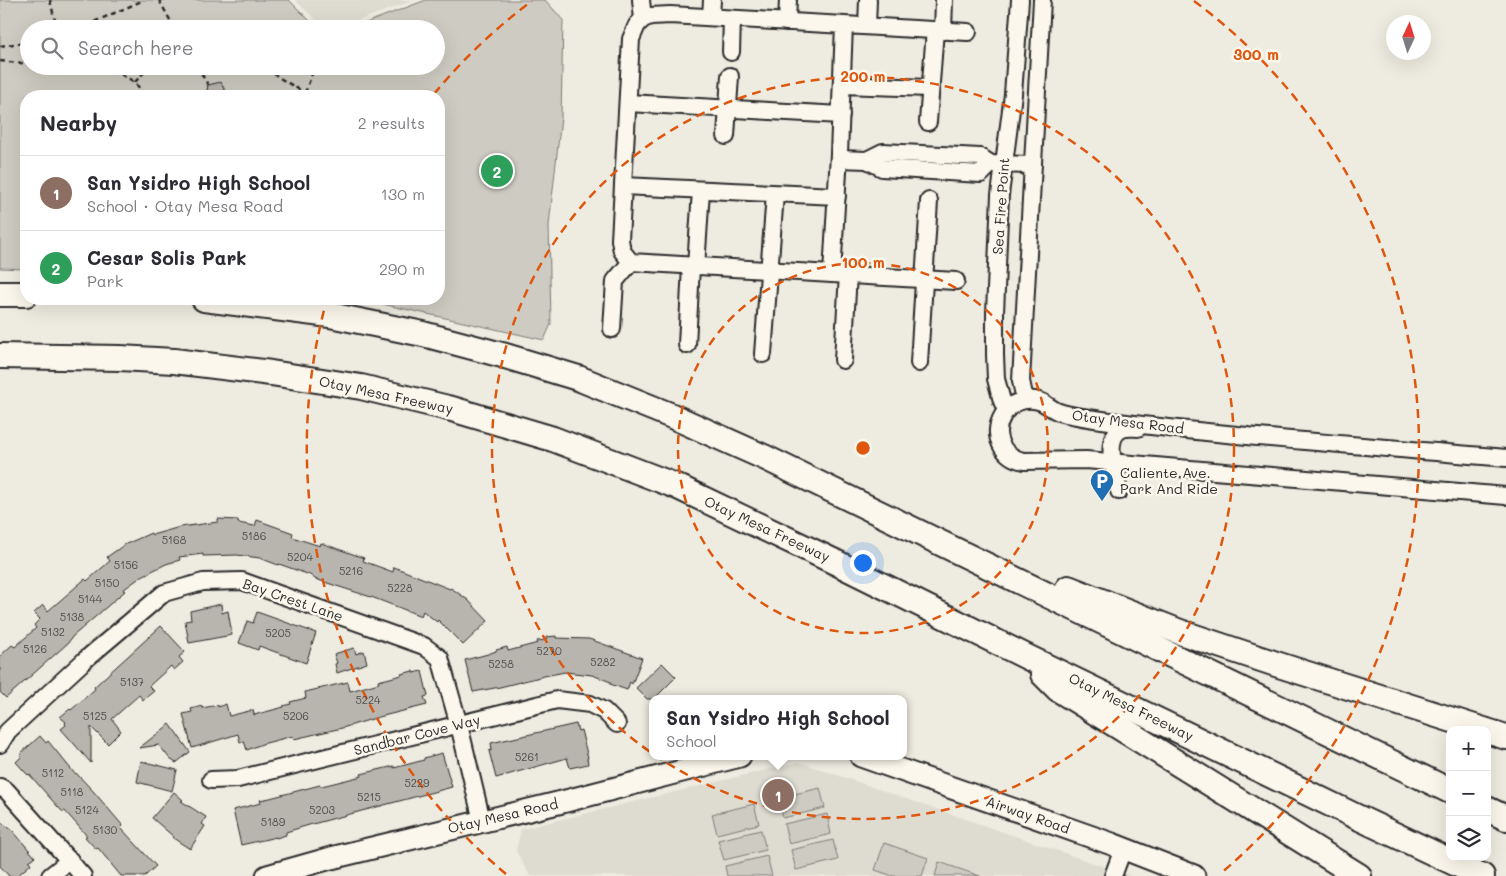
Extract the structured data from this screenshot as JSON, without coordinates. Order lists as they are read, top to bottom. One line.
{"streets":{"highway":["Otay Mesa Freeway"],"main road":["Otay Mesa Road","Airway Road"],"street":["Sea Fire Point","Bay Crest Lane","Sandbar Cove Way"]},"crossings":[["Otay Mesa Road","Bay Crest Lane"],["Bay Crest Lane","Sandbar Cove Way"]],"places":{"parking":["Caliente Ave. Park And Ride"]},"house_numbers":["5186","5168","5204","5156","5216","5150","5228","5144","5138","5132","5205","5126","5270","5282","5258","5137","5224","5125","5206","5261","5112","5229","5118","5215","5124","5203","5189","5130"],"north":"top","page":{"search":"Search here","heading":["Nearby","2 results"],"pins":["2","1"],"list":[{"mark":"1","name":"San Ysidro High School","note":"School · Otay Mesa Road","value":"130 m"},{"mark":"2","name":"Cesar Solis Park","note":"Park","value":"290 m"}],"popup":["San Ysidro High School","School"],"map_buttons":["+","−"]},"rings":["300 m","200 m","100 m"]}
